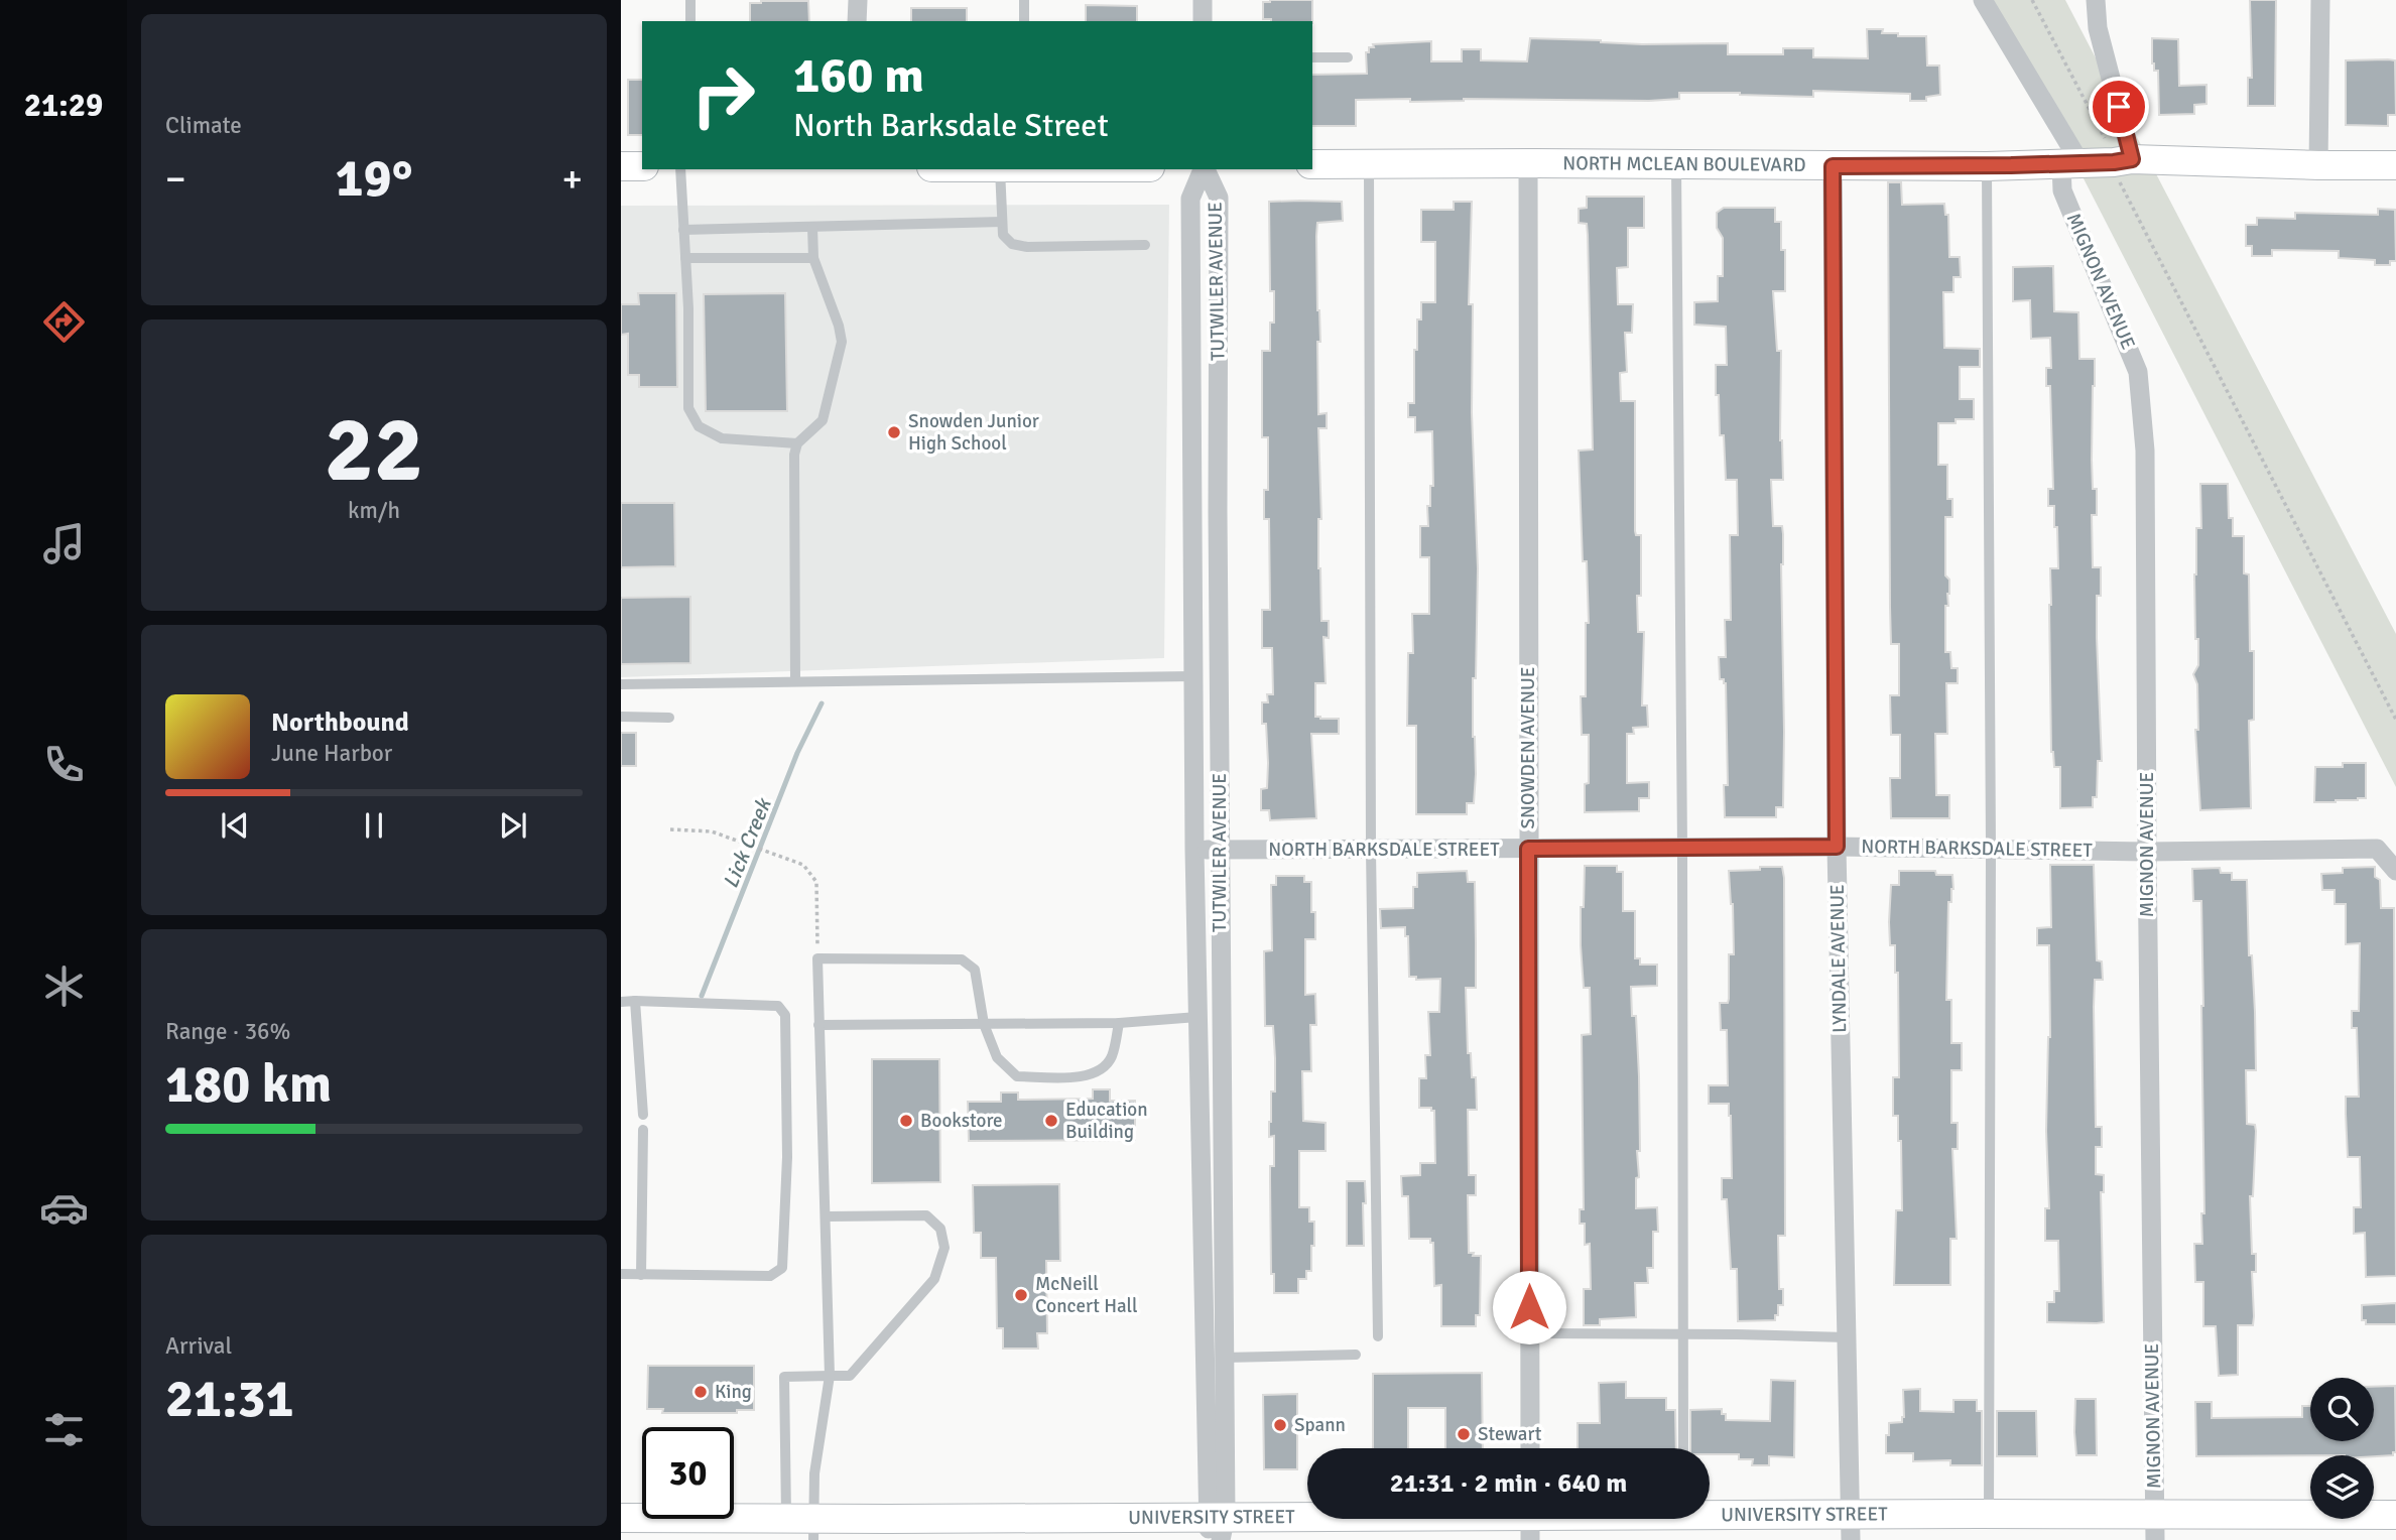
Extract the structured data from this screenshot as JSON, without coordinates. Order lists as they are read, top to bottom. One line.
{"streets":{"main road":["NORTH MCLEAN BOULEVARD","UNIVERSITY STREET"],"street":["TUTWILER AVENUE","MIGNON AVENUE","SNOWDEN AVENUE","NORTH BARKSDALE STREET","LYNDALE AVENUE"]},"crossings":[["NORTH MCLEAN BOULEVARD","MIGNON AVENUE"],["NORTH MCLEAN BOULEVARD","SNOWDEN AVENUE"],["NORTH MCLEAN BOULEVARD","LYNDALE AVENUE"],["TUTWILER AVENUE","NORTH BARKSDALE STREET"],["TUTWILER AVENUE","UNIVERSITY STREET"],["MIGNON AVENUE","NORTH BARKSDALE STREET"],["MIGNON AVENUE","UNIVERSITY STREET"],["SNOWDEN AVENUE","NORTH BARKSDALE STREET"],["NORTH BARKSDALE STREET","LYNDALE AVENUE"],["LYNDALE AVENUE","UNIVERSITY STREET"]],"water":["Lick Creek"],"places":["Snowden Junior High School","Bookstore","Education Building","McNeill Concert Hall","King","Spann","Stewart"],"page":{"tabs":"21:29","tile":["Climate",["22","km/h"],["Range · 36%","180 km"],["Arrival","21:31"]],"turn":["160 m","North Barksdale Street"],"heat":["−","19°","+"],"song":["Northbound","June Harbor"],"limit":"30","trip":"21:31 · 2 min · 640 m"}}
